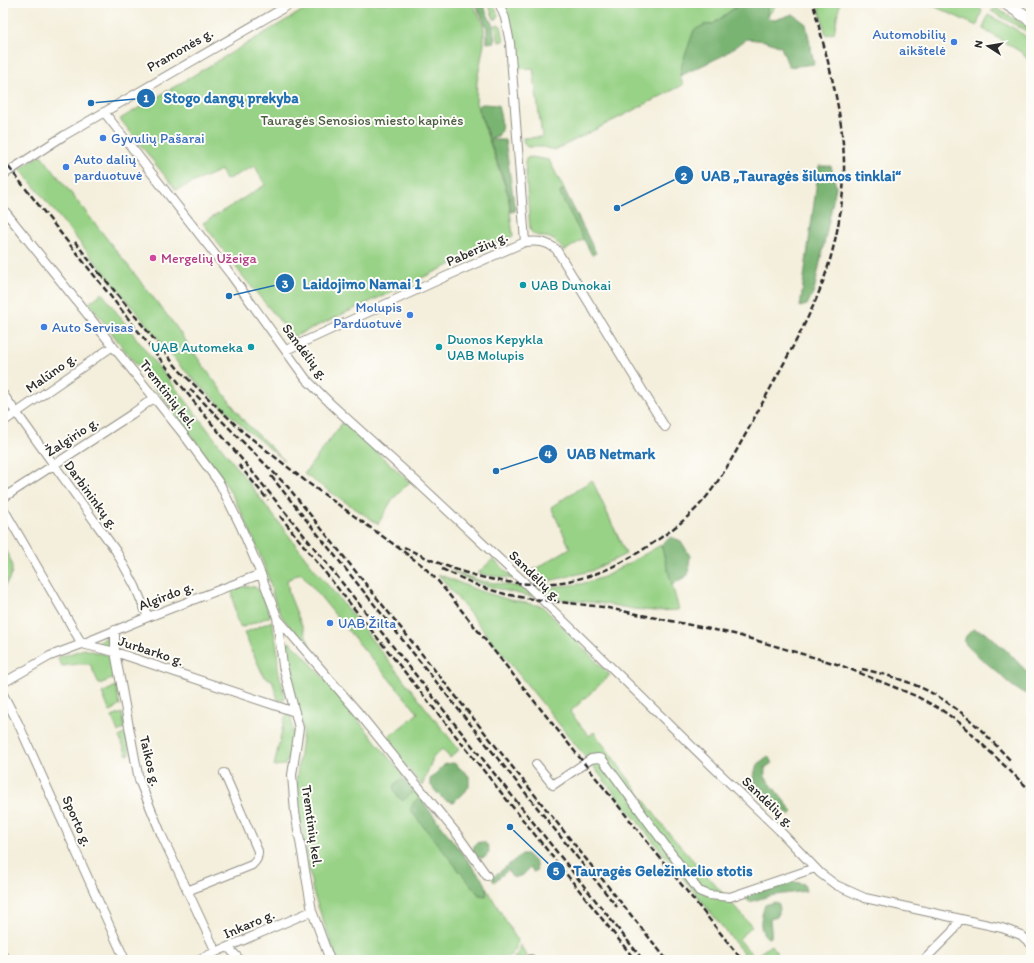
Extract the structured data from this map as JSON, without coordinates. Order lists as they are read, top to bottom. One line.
{"streets":{"street":["Pramonės g.","Paberžių g.","Sandėlių g.","Malūno g.","Tremtinių kel.","Žalgirio g.","Darbininkų g.","Algirdo g.","Jurbarko g.","Taikos g.","Sporto g.","Inkaro g."]},"crossings":[["Pramonės g.","Sandėlių g."],["Paberžių g.","Sandėlių g."],["Malūno g.","Tremtinių kel."],["Malūno g.","Darbininkų g."],["Tremtinių kel.","Žalgirio g."],["Tremtinių kel.","Algirdo g."],["Tremtinių kel.","Jurbarko g."],["Tremtinių kel.","Inkaro g."],["Žalgirio g.","Darbininkų g."],["Darbininkų g.","Algirdo g."],["Algirdo g.","Jurbarko g."],["Algirdo g.","Taikos g."],["Jurbarko g.","Taikos g."],["Taikos g.","Inkaro g."]],"parks":["Tauragės Senosios miesto kapinės"],"places":["Automobilių aikštelė","Stogo dangų prekyba","Gyvulių Pašarai","Auto dalių parduotuvė","UAB „Tauragės šilumos tinklai“","Mergelių Užeiga","UAB Dunokai","Laidojimo Namai 1","Molupis Parduotuvė","Auto Servisas","UAB Automeka","Duonos Kepykla UAB Molupis","UAB Netmark","UAB Žilta","Tauragės Geležinkelio stotis"],"north":"left"}
